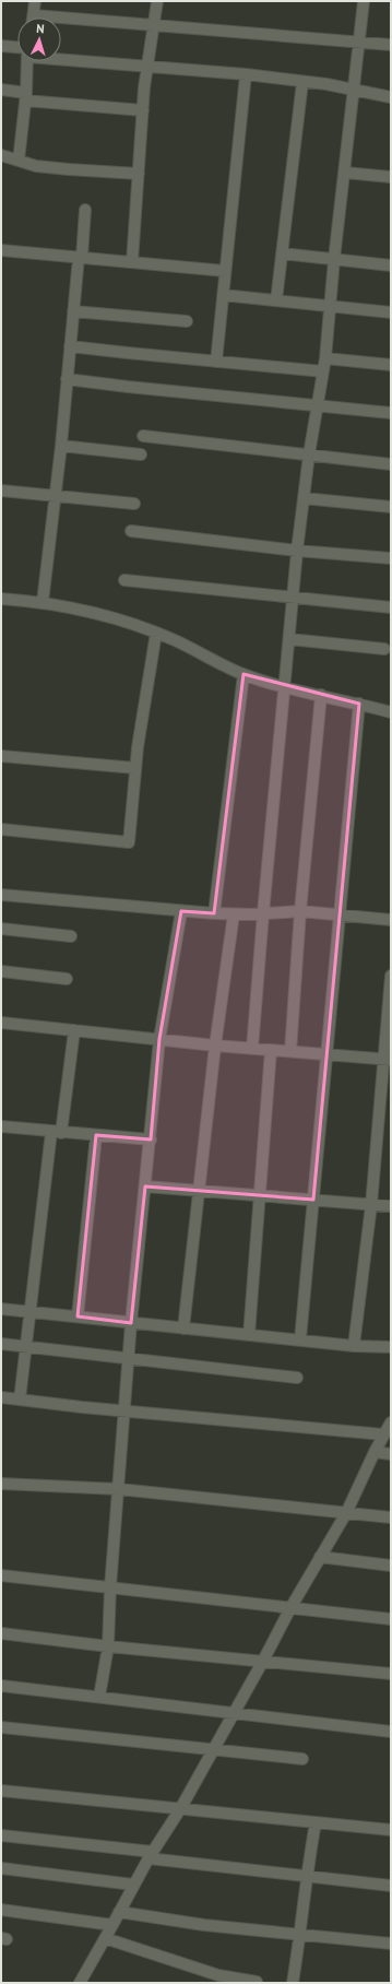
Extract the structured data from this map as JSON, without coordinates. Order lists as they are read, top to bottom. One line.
{"north":"top"}
